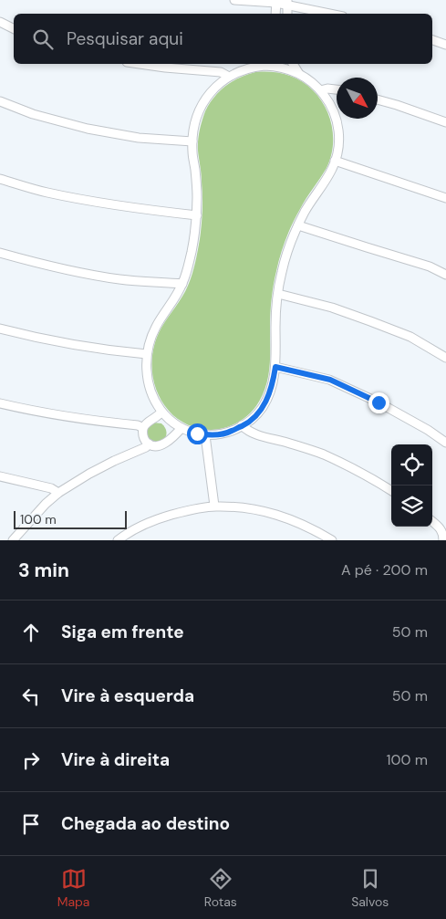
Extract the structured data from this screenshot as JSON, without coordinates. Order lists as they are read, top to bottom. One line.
{"scale_bar":"100 m","north":"bottom right","page":{"search":"Pesquisar aqui","scale":"100 m","heading":["3 min","A pé · 200 m"],"list":[["Siga em frente","50 m"],["Vire à esquerda","50 m"],["Vire à direita","100 m"],"Chegada ao destino"],"nav":["Mapa","Rotas","Salvos"]}}
